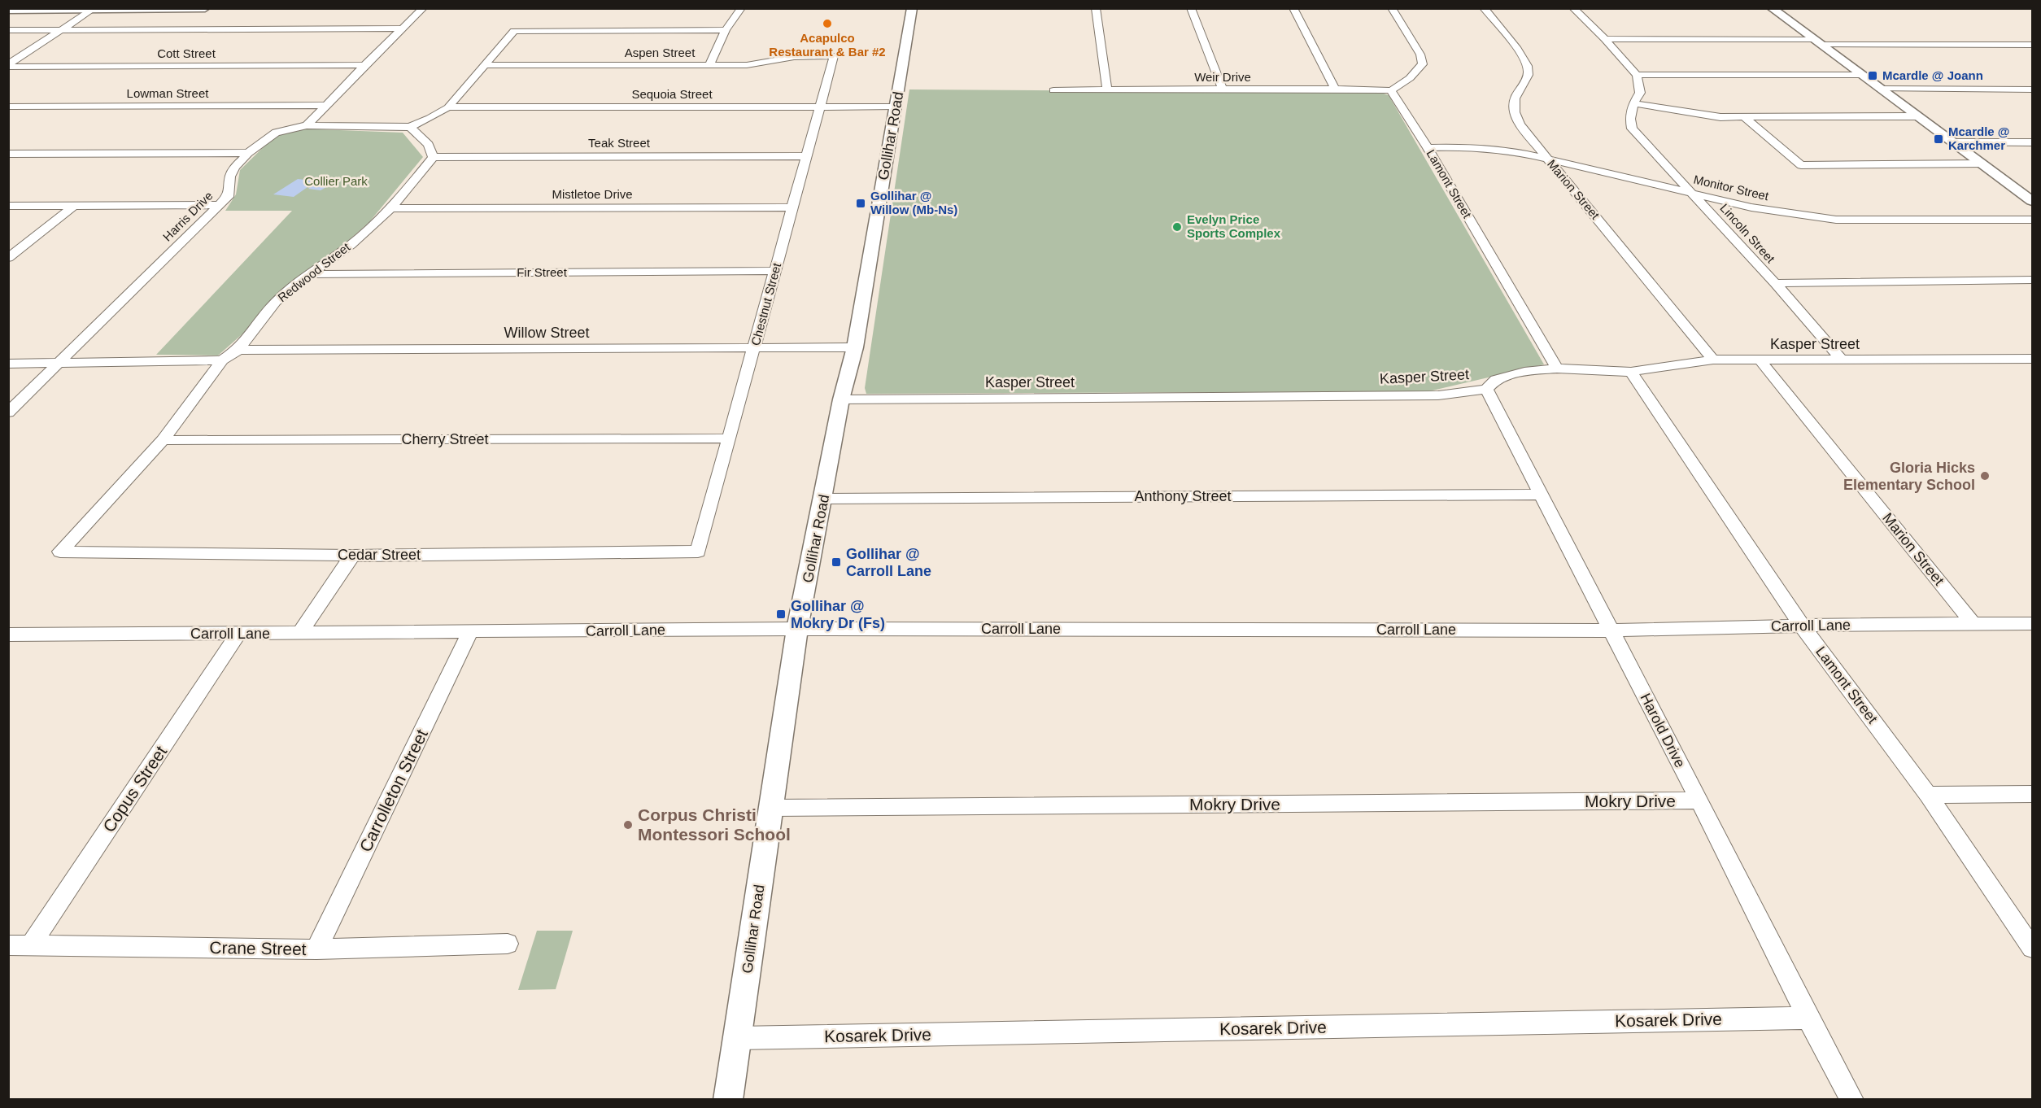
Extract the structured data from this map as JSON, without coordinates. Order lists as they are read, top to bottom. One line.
{"streets":{"main road":["Gollihar Road"],"street":["Aspen Street","Cott Street","Weir Drive","Lowman Street","Sequoia Street","Teak Street","Lamont Street","Monitor Street","Marion Street","Mistletoe Drive","Harris Drive","Lincoln Street","Redwood Street","Fir Street","Chestnut Street","Willow Street","Kasper Street","Cherry Street","Anthony Street","Cedar Street","Carroll Lane","Harold Drive","Copus Street","Carrolleton Street","Mokry Drive","Crane Street","Kosarek Drive"]},"crossings":[["Aspen Street","Chestnut Street"],["Weir Drive","Lamont Street"],["Sequoia Street","Gollihar Road"],["Sequoia Street","Chestnut Street"],["Gollihar Road","Willow Street"],["Gollihar Road","Kasper Street"],["Gollihar Road","Anthony Street"],["Gollihar Road","Carroll Lane"],["Gollihar Road","Mokry Drive"],["Gollihar Road","Kosarek Drive"],["Teak Street","Redwood Street"],["Teak Street","Chestnut Street"],["Lamont Street","Monitor Street"],["Lamont Street","Kasper Street"],["Lamont Street","Carroll Lane"],["Monitor Street","Marion Street"],["Monitor Street","Lincoln Street"],["Marion Street","Kasper Street"],["Marion Street","Carroll Lane"],["Mistletoe Drive","Redwood Street"],["Mistletoe Drive","Chestnut Street"],["Lincoln Street","Kasper Street"],["Redwood Street","Fir Street"],["Redwood Street","Willow Street"],["Redwood Street","Cherry Street"],["Redwood Street","Cedar Street"],["Fir Street","Chestnut Street"],["Chestnut Street","Willow Street"],["Chestnut Street","Cherry Street"],["Chestnut Street","Cedar Street"],["Kasper Street","Harold Drive"],["Anthony Street","Harold Drive"],["Carroll Lane","Harold Drive"],["Carroll Lane","Copus Street"],["Carroll Lane","Carrolleton Street"],["Harold Drive","Mokry Drive"],["Harold Drive","Kosarek Drive"],["Copus Street","Crane Street"],["Carrolleton Street","Crane Street"]],"parks":["Collier Park"],"places":{"other":["Acapulco Restaurant & Bar #2","Evelyn Price Sports Complex","Gloria Hicks Elementary School","Corpus Christi Montessori School"],"transit":["Mcardle @ Joann","Mcardle @ Karchmer","Gollihar @ Willow (Mb-Ns)","Gollihar @ Carroll Lane","Gollihar @ Mokry Dr (Fs)"]}}
